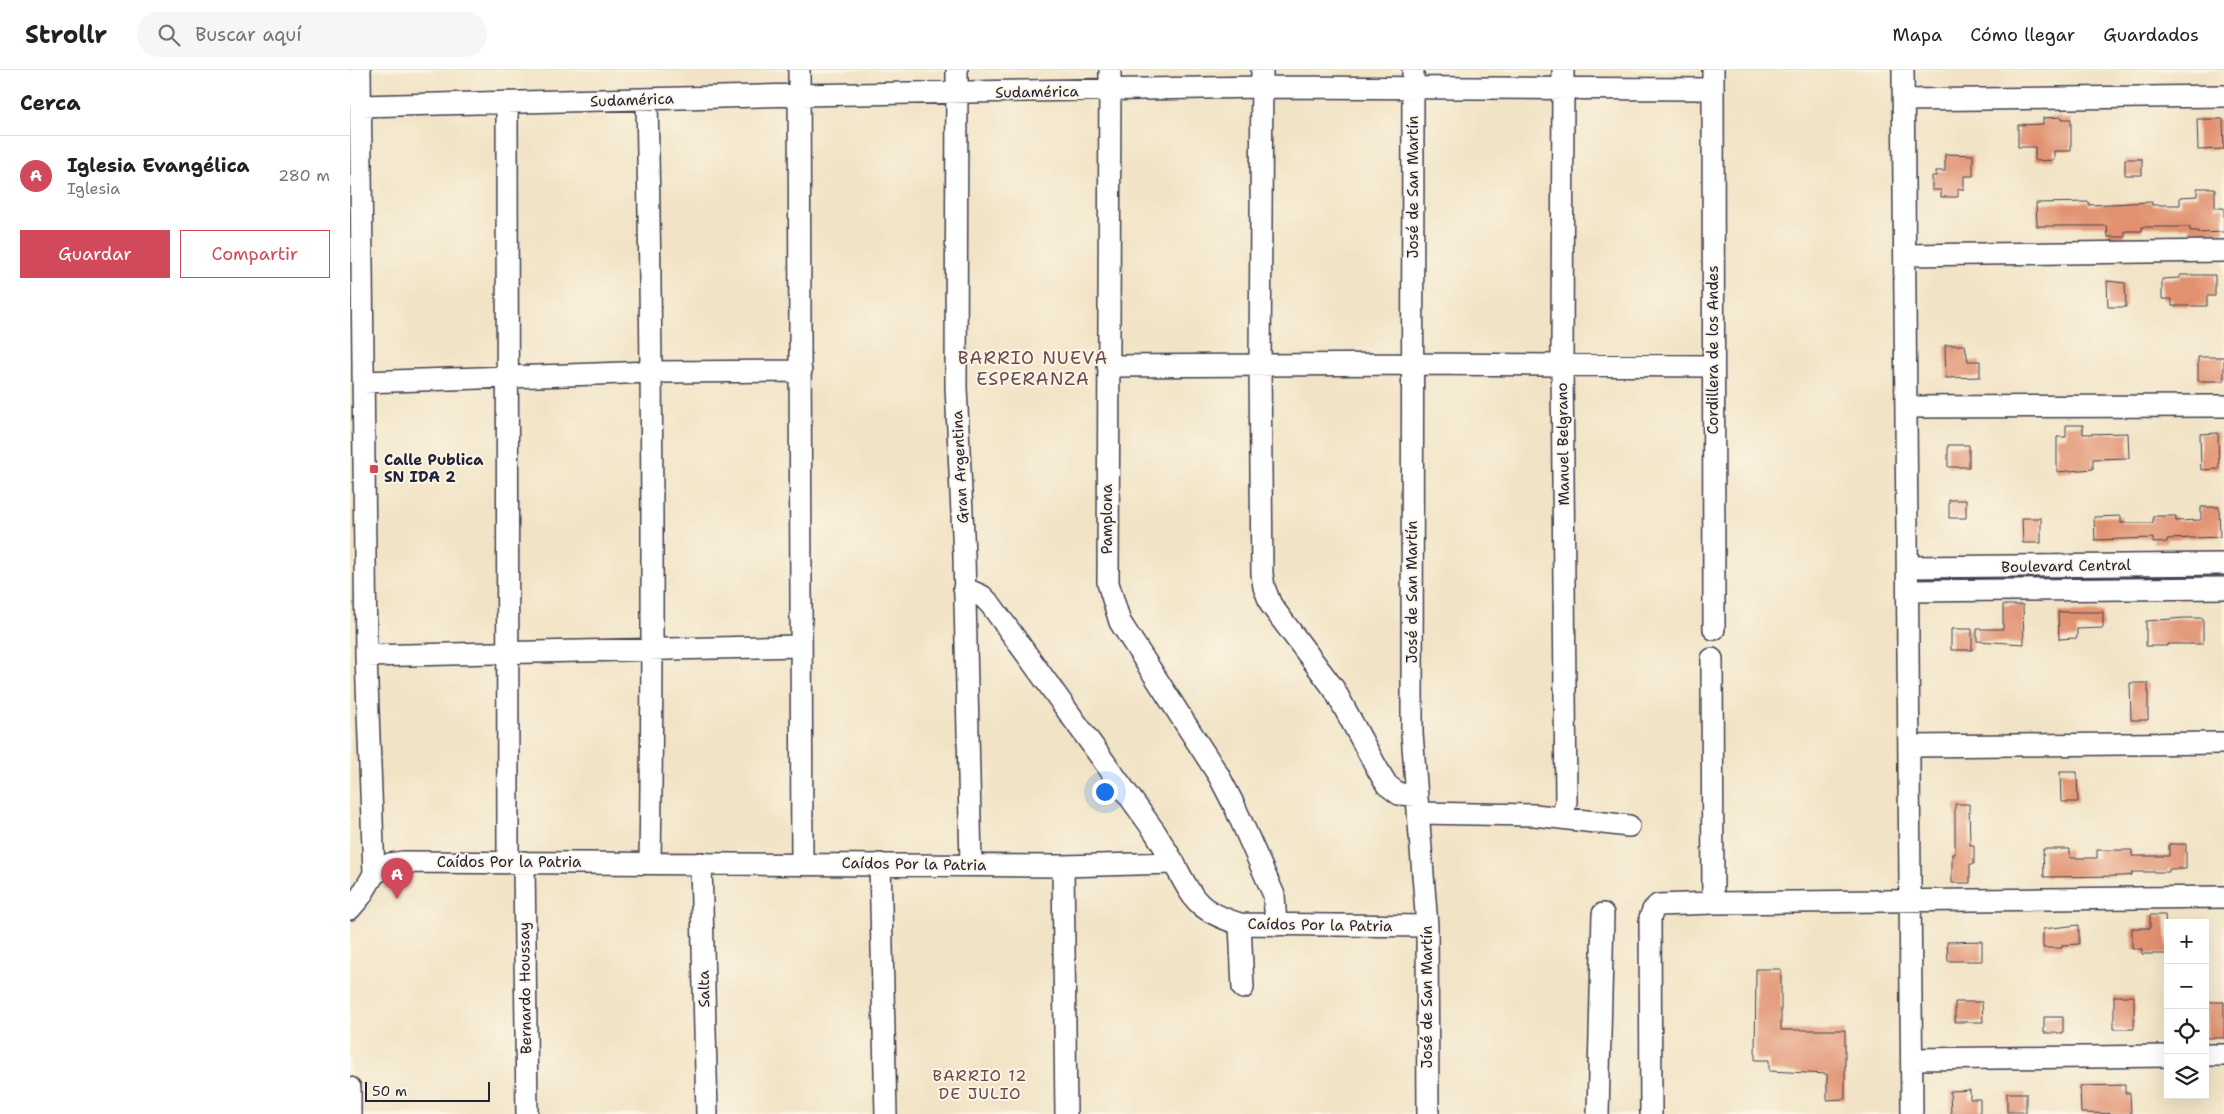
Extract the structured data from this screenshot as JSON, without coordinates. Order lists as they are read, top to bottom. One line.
{"streets":{"street":["Sudamérica","José de San Martín","Cordillera de los Andes","Manuel Belgrano","Gran Argentina","Pamplona","Boulevard Central","Caídos Por la Patria","Bernardo Houssay","Salta"]},"crossings":[["Sudamérica","José de San Martín"],["Sudamérica","Cordillera de los Andes"],["Sudamérica","Manuel Belgrano"],["Sudamérica","Gran Argentina"],["Sudamérica","Pamplona"],["Sudamérica","Bernardo Houssay"],["José de San Martín","Caídos Por la Patria"],["Gran Argentina","Caídos Por la Patria"],["Pamplona","Caídos Por la Patria"],["Caídos Por la Patria","Bernardo Houssay"],["Caídos Por la Patria","Salta"]],"districts":["BARRIO NUEVA ESPERANZA","BARRIO 12 DE JULIO"],"places":{"transit":["Calle Publica SN IDA 2"]},"scale_bar":"50 m","page":{"header":"Strollr","search":"Buscar aquí","nav":["Mapa","Cómo llegar","Guardados"],"heading":"Cerca","list":[{"mark":"A","name":"Iglesia Evangélica","note":"Iglesia","value":"280 m"}],"buttons":["Guardar","Compartir"],"pins":"A","map_buttons":["+","−"],"scale":"50 m"}}
